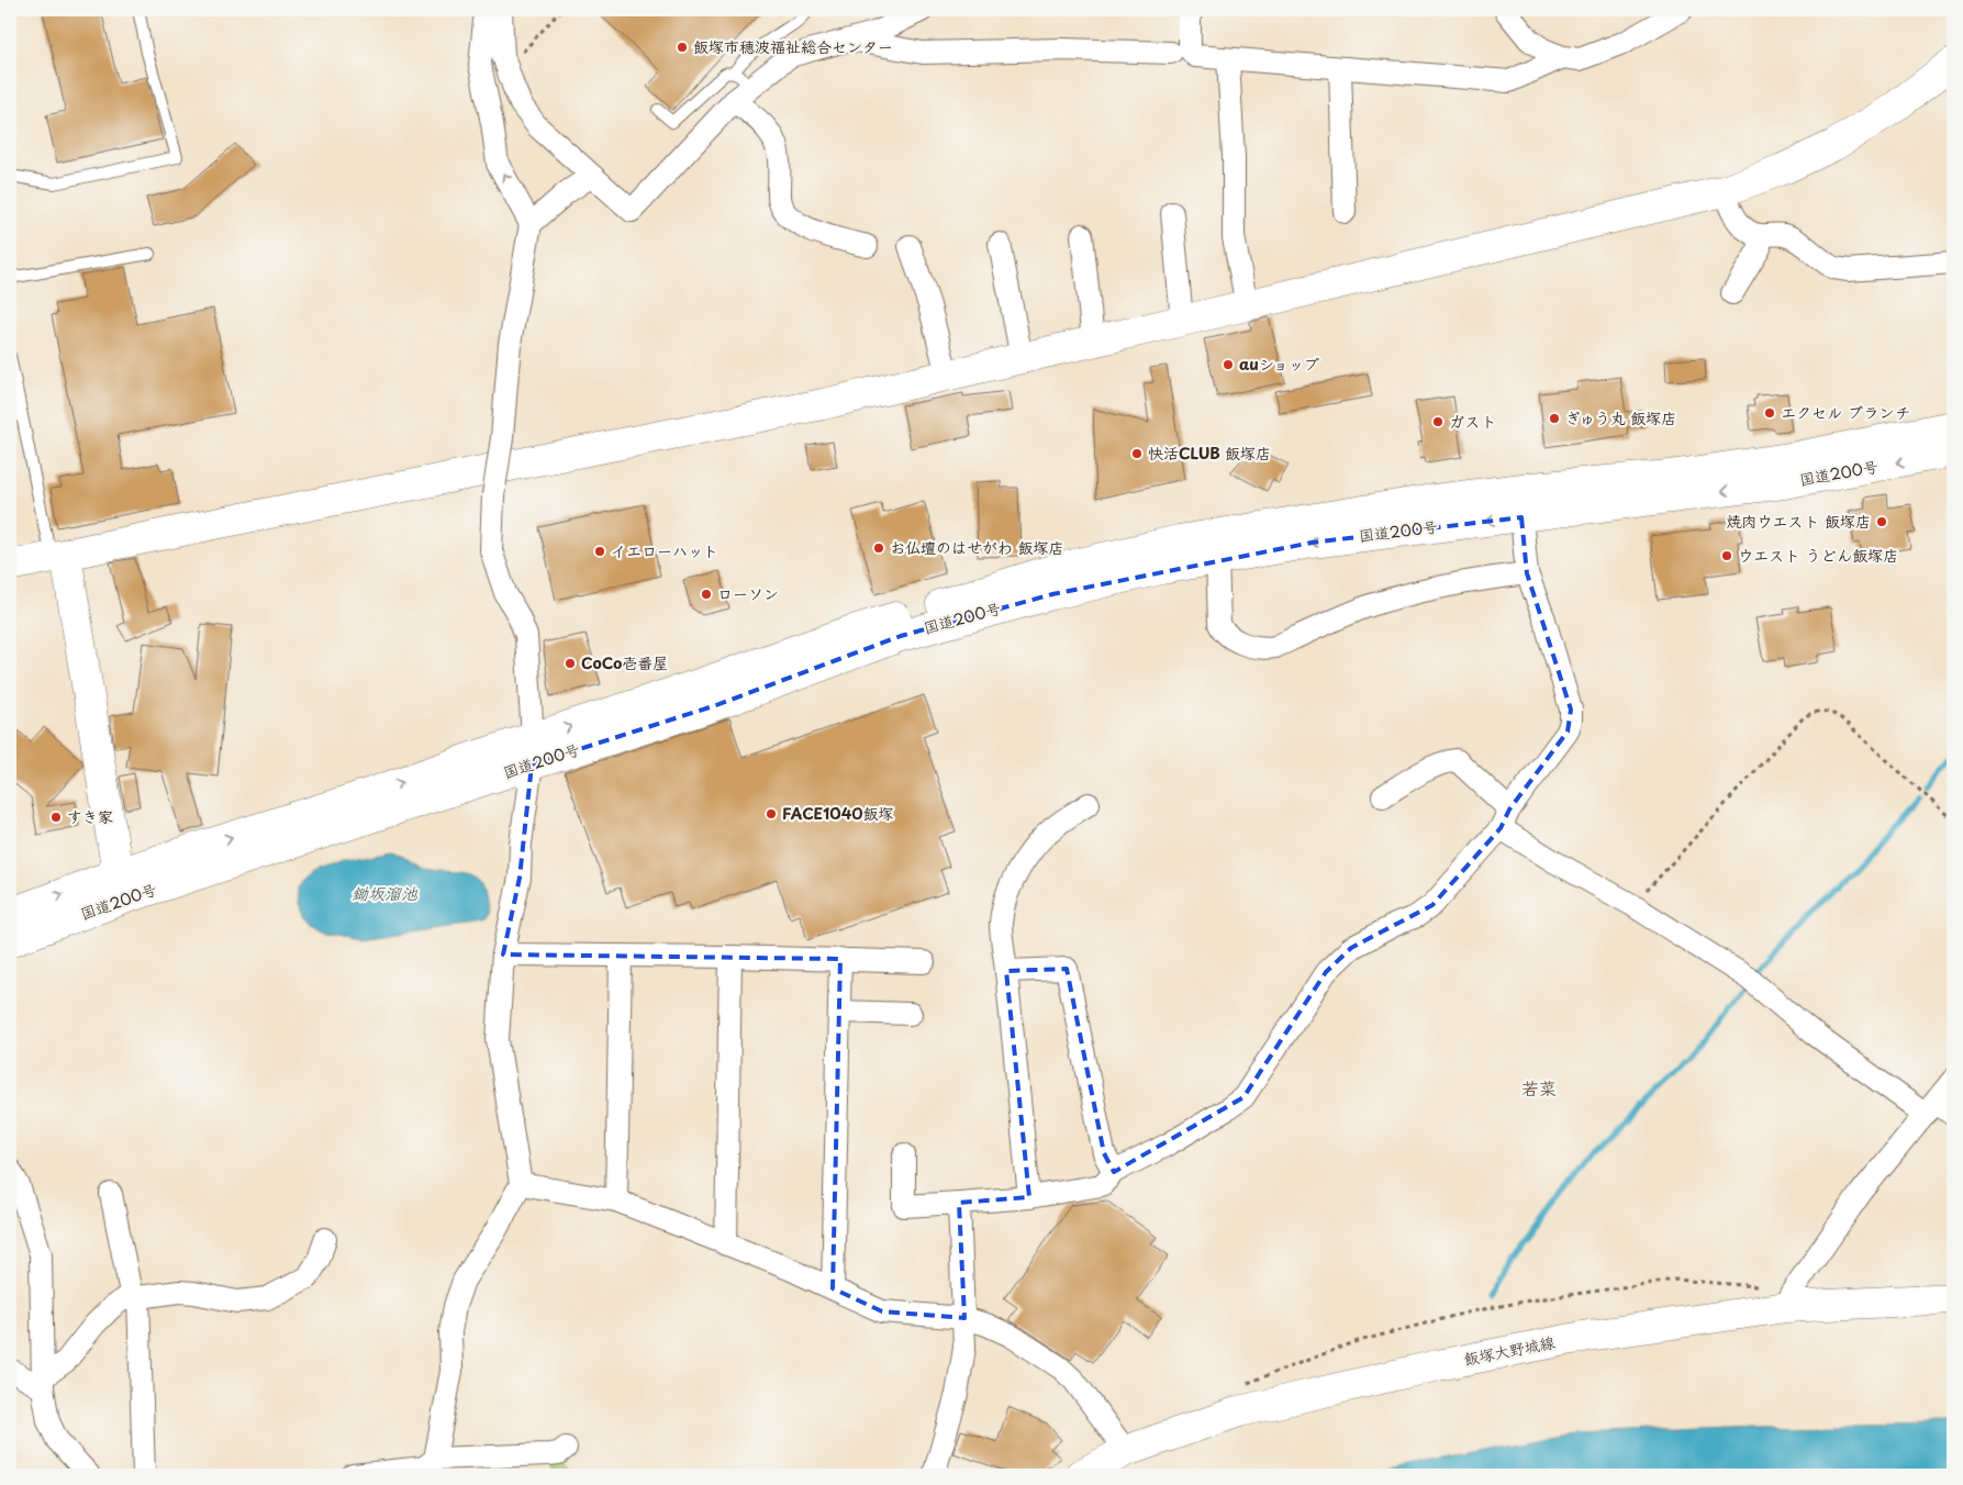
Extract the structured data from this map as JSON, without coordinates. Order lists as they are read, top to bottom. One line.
{"streets":{"main road":["国道200号","飯塚大野城線"]},"districts":["若菜"],"water":["鋤坂溜池"],"places":["飯塚市穂波福祉総合センター","auショップ","エクセル ブランチ","ぎゅう丸 飯塚店","ガスト","快活CLUB 飯塚店","焼肉ウエスト 飯塚店","お仏壇のはせがわ 飯塚店","イエローハット","ウエスト うどん飯塚店","ローソン","CoCo壱番屋","FACE1040飯塚","すき家"]}
